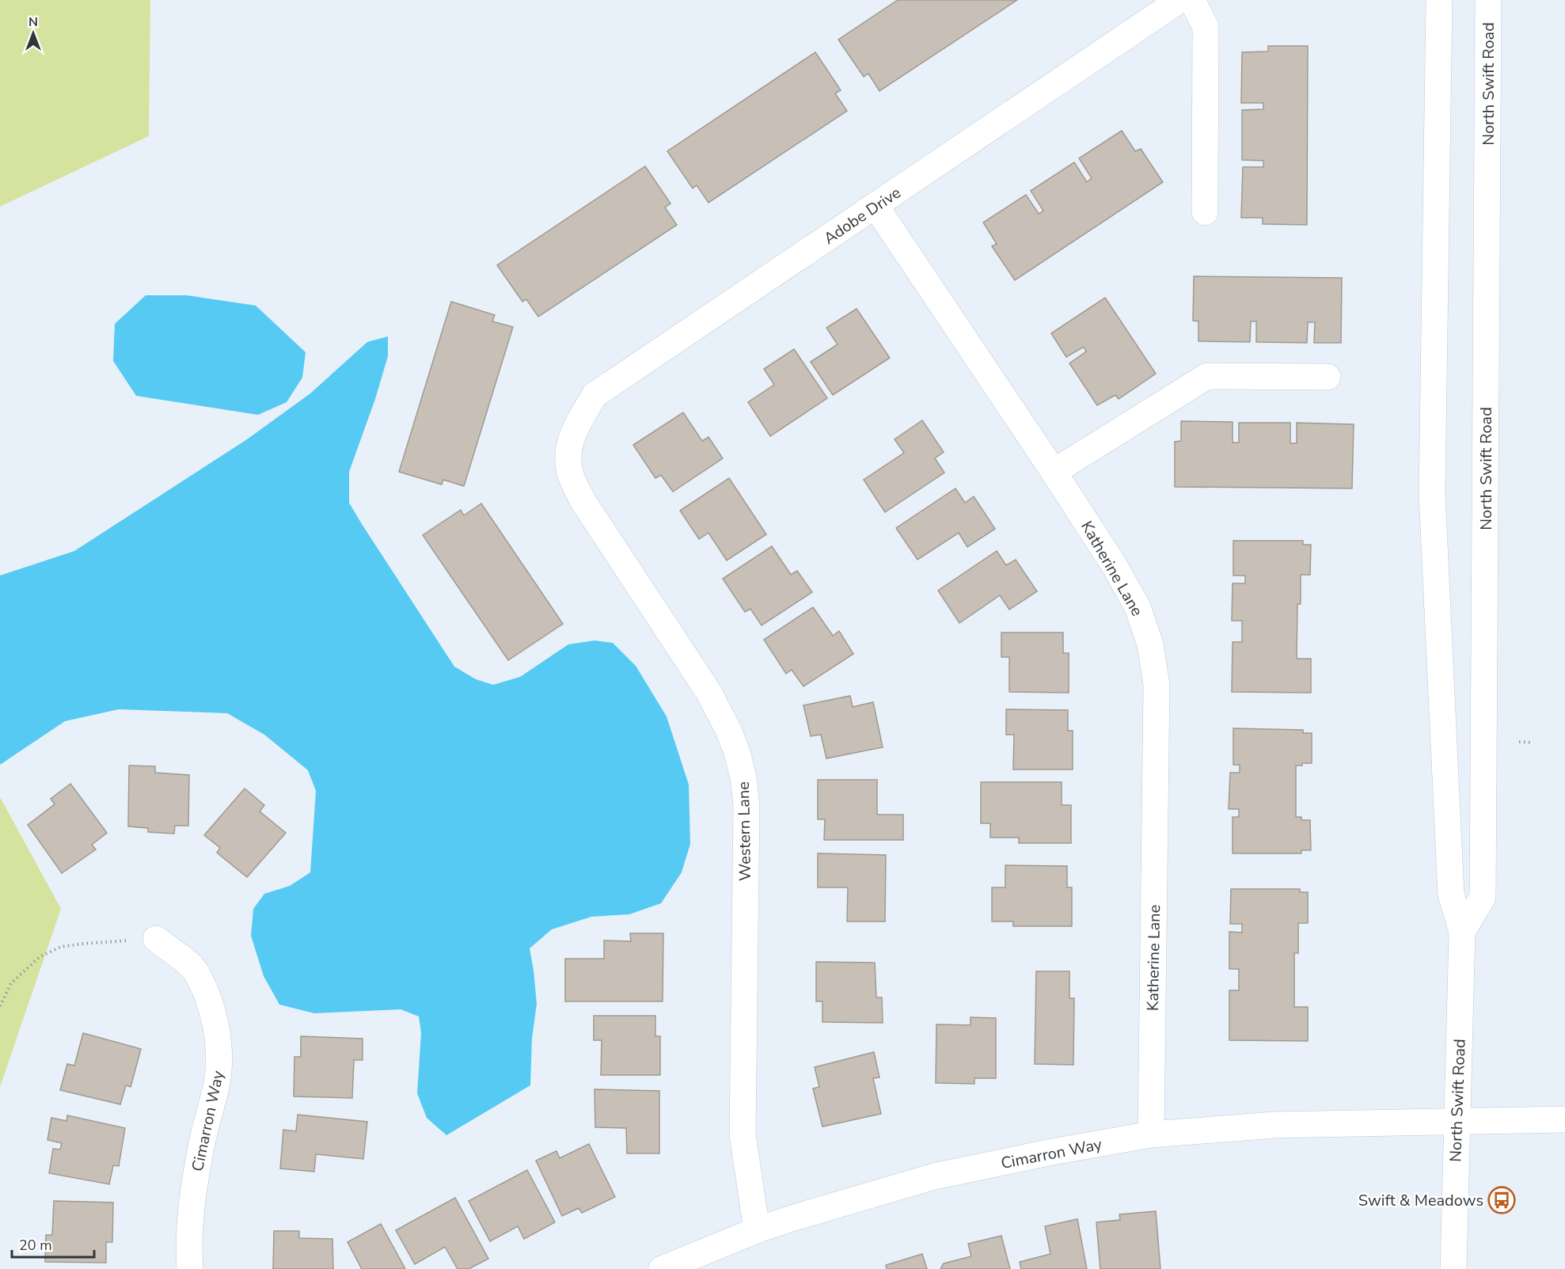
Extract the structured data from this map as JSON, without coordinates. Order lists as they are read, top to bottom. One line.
{"streets":{"street":["North Swift Road","Adobe Drive","Katherine Lane","Western Lane","Cimarron Way"]},"crossings":[["North Swift Road","Cimarron Way"],["Adobe Drive","Katherine Lane"],["Adobe Drive","Western Lane"],["Katherine Lane","Cimarron Way"],["Western Lane","Cimarron Way"]],"places":{"bus stop":["Swift & Meadows"]},"scale_bar":"20 m","north":"top"}
